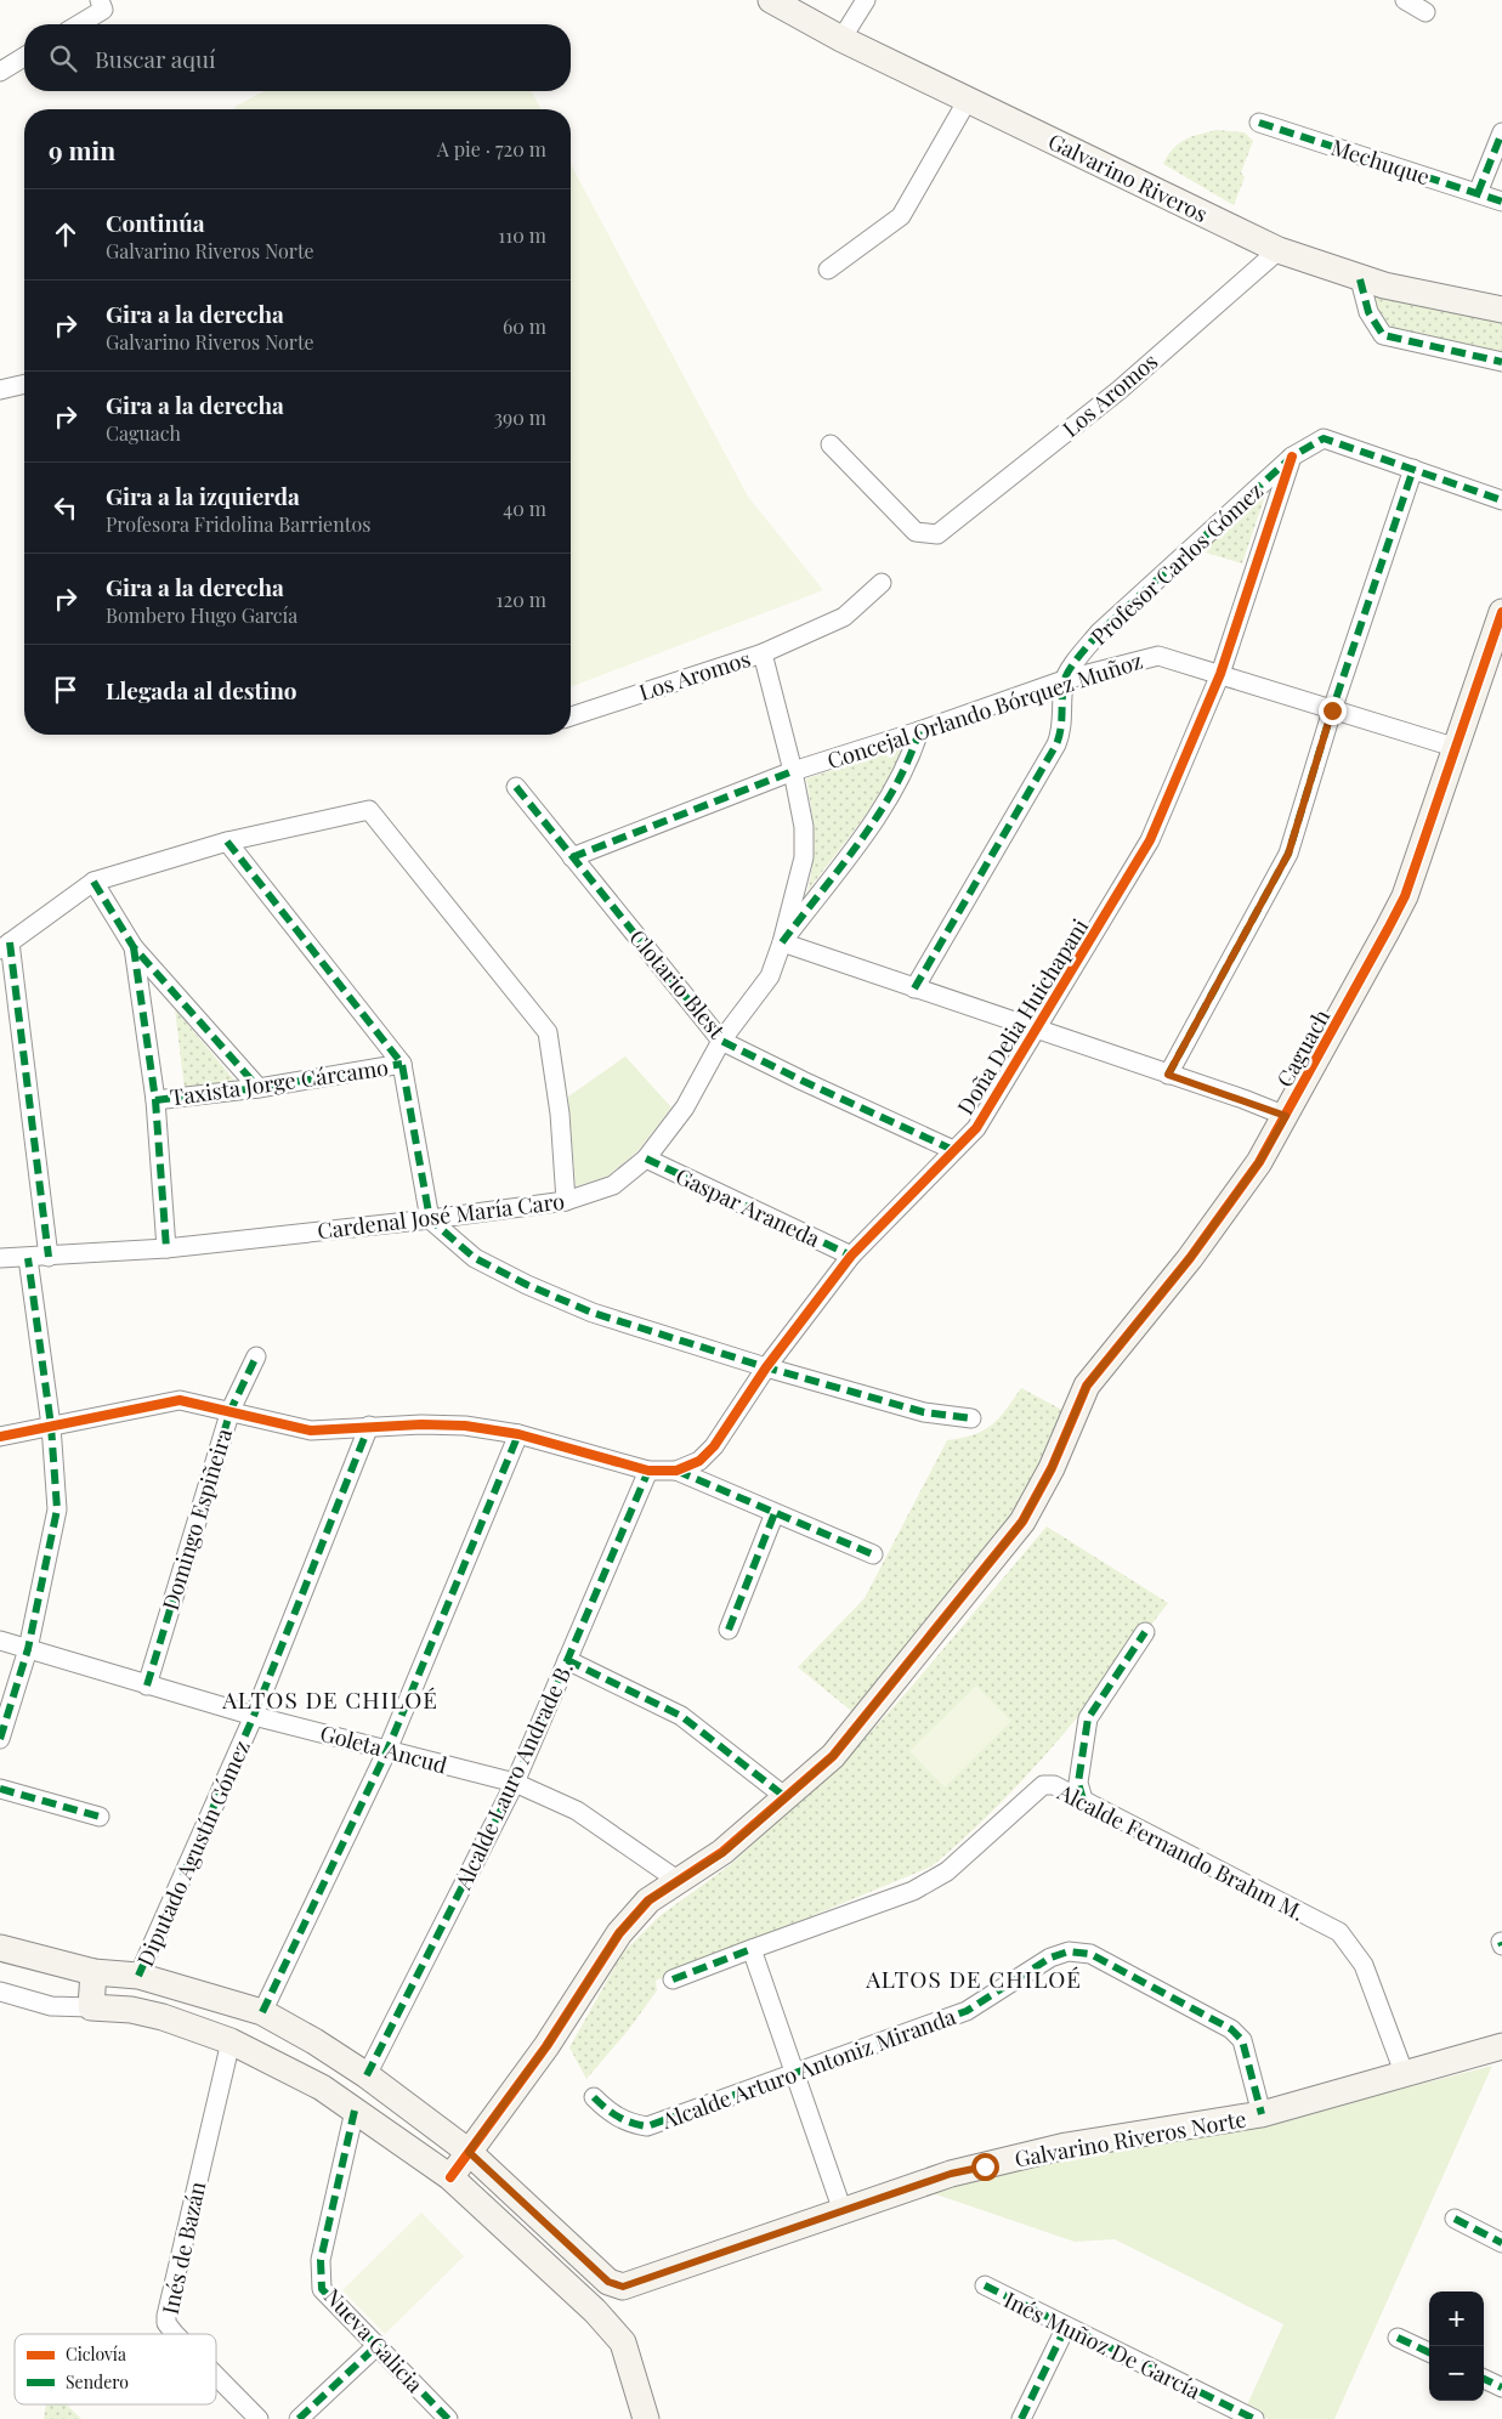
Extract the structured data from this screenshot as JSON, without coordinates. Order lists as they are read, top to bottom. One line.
{"streets":{"street":["Mechuque","Galvarino Riveros","Los Aromos","Profesor Carlos Gómez","Concejal Orlando Bórquez Muñoz","Clotario Blest","Doña Delia Huichapani","Caguach","Taxista Jorge Cárcamo","Gaspar Araneda","Cardenal José María Caro","Domingo Espiñeira","Goleta Ancud","Alcalde Lauro Andrade B.","Alcalde Fernando Brahm M.","Diputado Agustín Gómez","Alcalde Arturo Antoniz Miranda","Galvarino Riveros Norte","Inés de Bazán","Nueva Galicia","Inés Muñoz De García"]},"crossings":[["Galvarino Riveros","Los Aromos"],["Los Aromos","Cardenal José María Caro"],["Profesor Carlos Gómez","Concejal Orlando Bórquez Muñoz"],["Profesor Carlos Gómez","Doña Delia Huichapani"],["Concejal Orlando Bórquez Muñoz","Clotario Blest"],["Concejal Orlando Bórquez Muñoz","Doña Delia Huichapani"],["Concejal Orlando Bórquez Muñoz","Caguach"],["Concejal Orlando Bórquez Muñoz","Cardenal José María Caro"],["Clotario Blest","Doña Delia Huichapani"],["Clotario Blest","Cardenal José María Caro"],["Doña Delia Huichapani","Gaspar Araneda"],["Caguach","Goleta Ancud"],["Caguach","Galvarino Riveros Norte"],["Gaspar Araneda","Cardenal José María Caro"],["Domingo Espiñeira","Goleta Ancud"],["Goleta Ancud","Alcalde Lauro Andrade B."],["Goleta Ancud","Diputado Agustín Gómez"],["Alcalde Lauro Andrade B.","Galvarino Riveros Norte"],["Alcalde Fernando Brahm M.","Galvarino Riveros Norte"],["Diputado Agustín Gómez","Galvarino Riveros Norte"],["Alcalde Arturo Antoniz Miranda","Galvarino Riveros Norte"]],"districts":["ALTOS DE CHILOÉ","ALTOS DE CHILOÉ"],"legend":["Ciclovía","Sendero"],"page":{"search":"Buscar aquí","heading":["9 min","A pie · 720 m"],"list":[["Continúa","Galvarino Riveros Norte","110 m"],["Gira a la derecha","Galvarino Riveros Norte","60 m"],["Gira a la derecha","Caguach","390 m"],["Gira a la izquierda","Profesora Fridolina Barrientos","40 m"],["Gira a la derecha","Bombero Hugo García","120 m"],"Llegada al destino"],"map_buttons":["+","−"]}}
